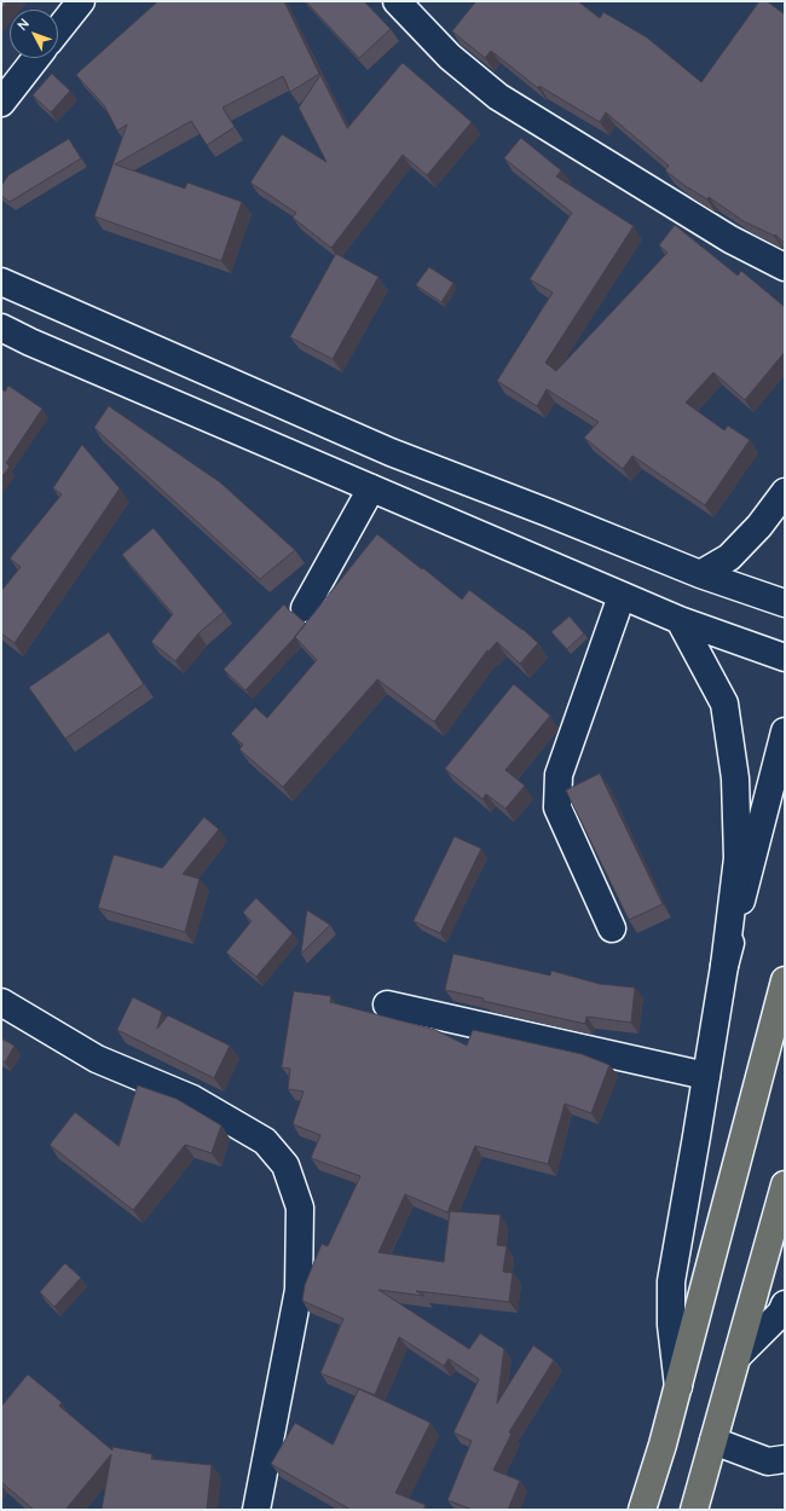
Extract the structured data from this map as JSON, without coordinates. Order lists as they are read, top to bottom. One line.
{"north":"top left"}
